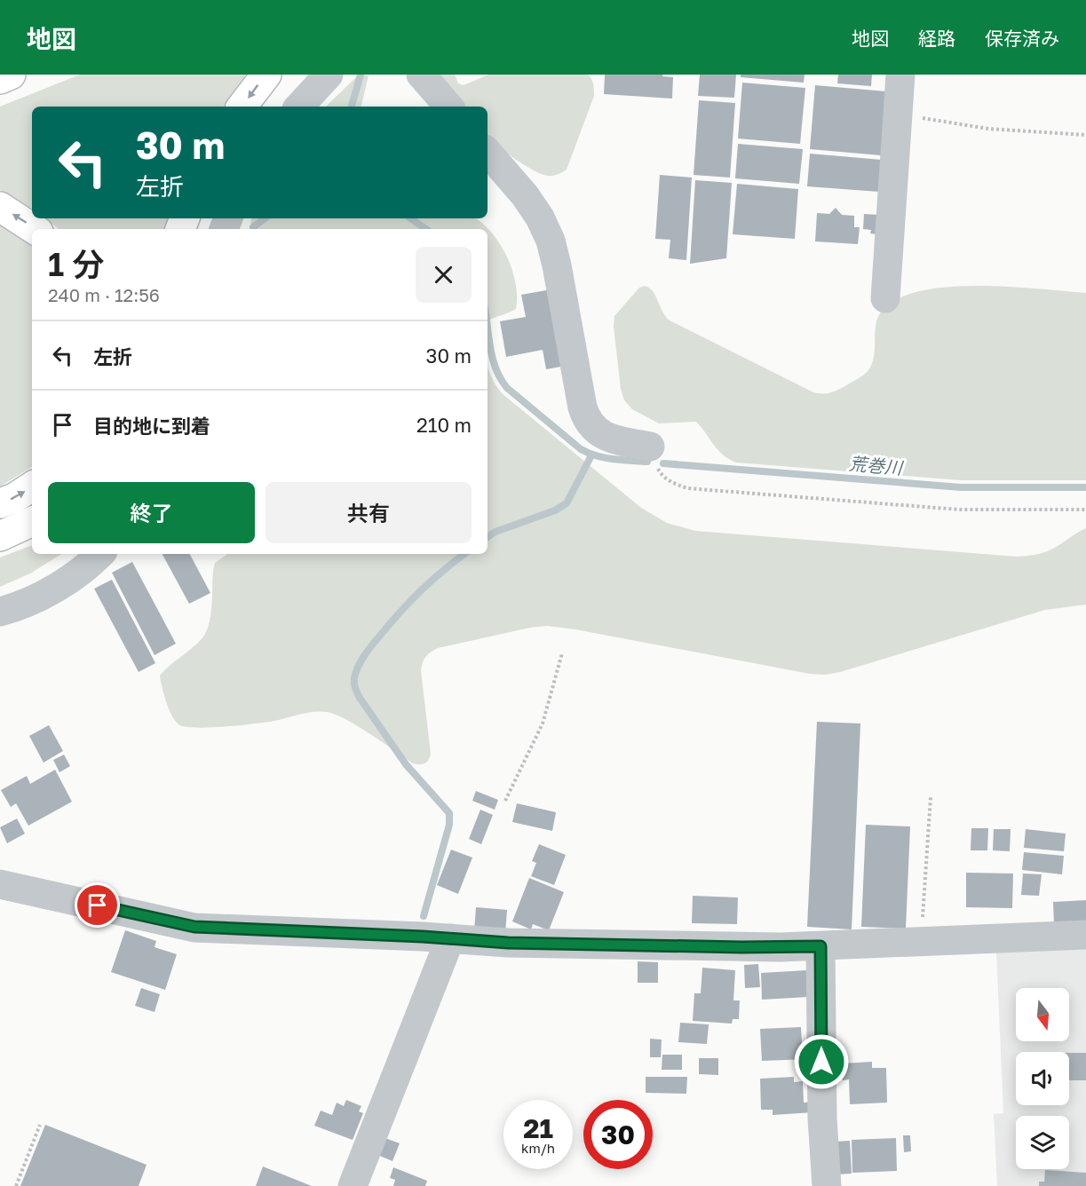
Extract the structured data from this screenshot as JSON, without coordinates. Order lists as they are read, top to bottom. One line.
{"water":["荒巻川"],"north":"bottom","page":{"header":"地図","nav":["地図","経路","保存済み"],"turn":["30 m","左折"],"heading":["1 分","240 m · 12:56"],"list":[{"name":"左折","value":"30 m"},{"name":"目的地に到着","value":"210 m"}],"buttons":["終了","共有"],"speed":"21 km/h","limit":"30"}}
